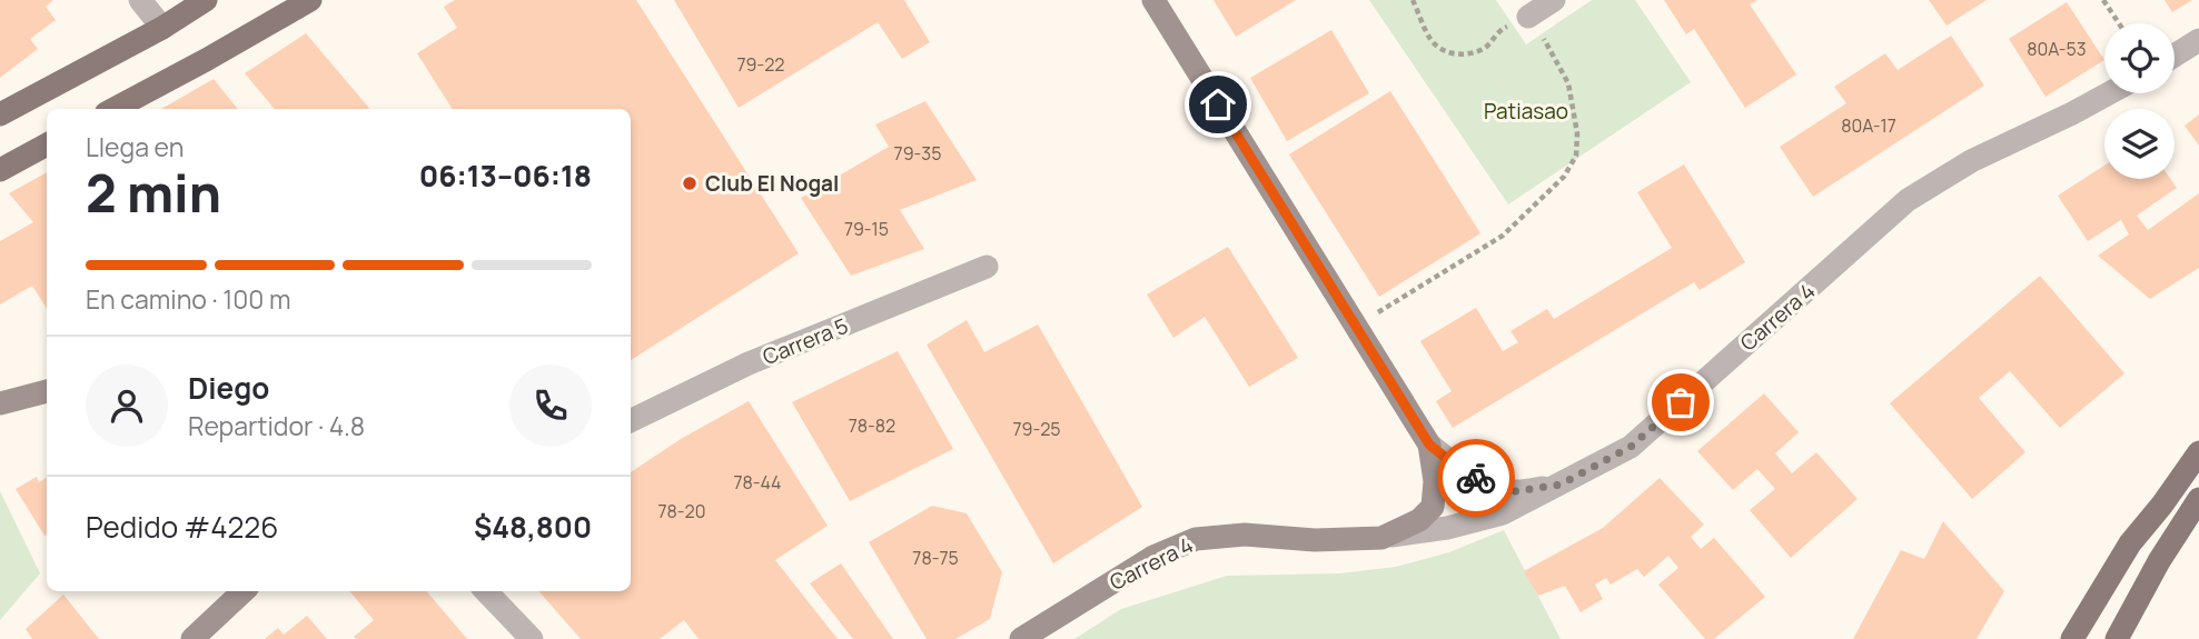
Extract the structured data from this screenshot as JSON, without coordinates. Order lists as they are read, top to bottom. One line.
{"streets":{"street":["Carrera 4","Carrera 5"]},"parks":["Patiasao"],"places":["Club El Nogal"],"house_numbers":["80A-53","79-22","80A-17","79-35","79-15","78-82","79-25","78-44","78-20","78-75"],"page":{"heading":["2 min","Llega en","06:13–06:18"],"panel":["Diego","Repartidor · 4.8","Pedido #4226","$48,800"],"bar":"En camino · 100 m"}}
